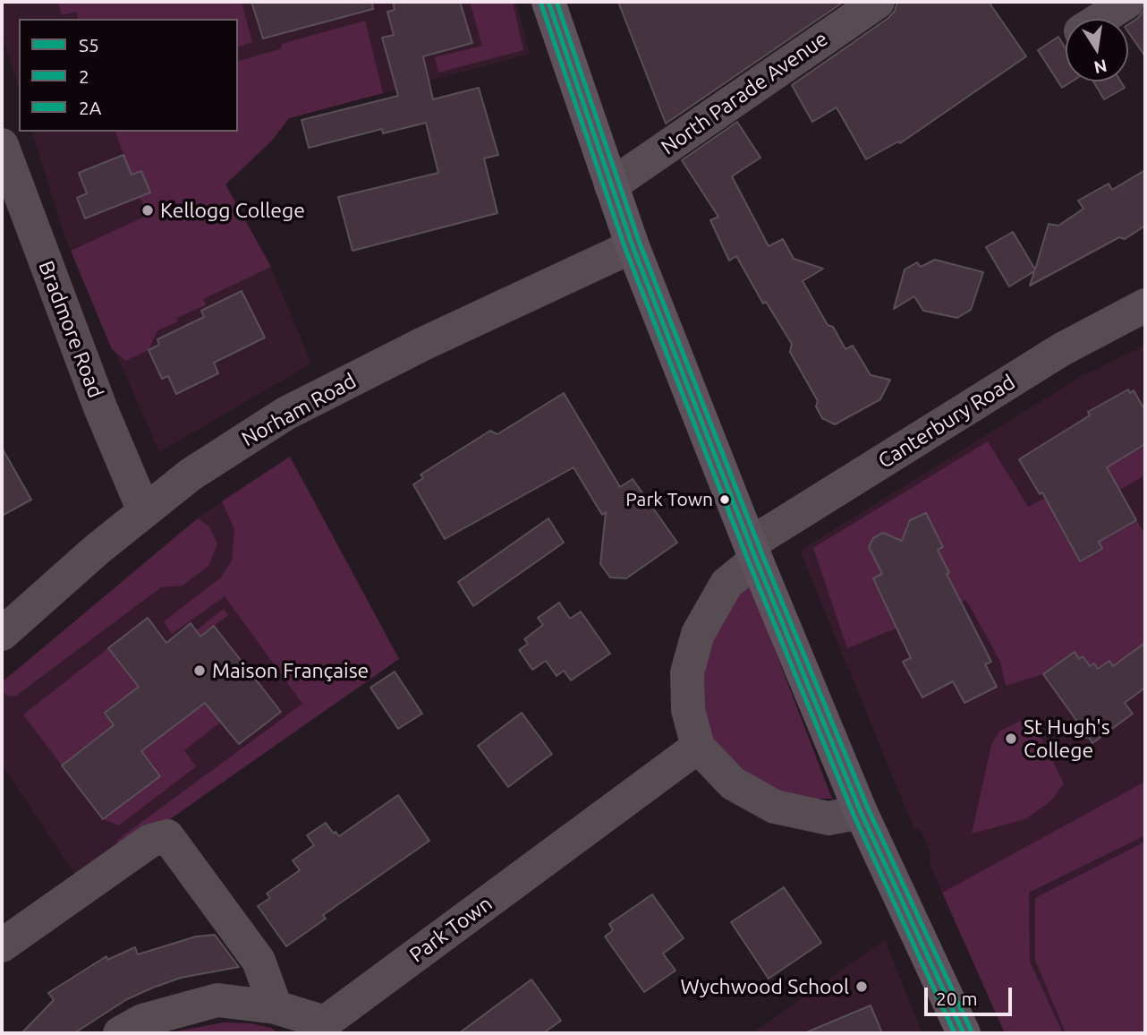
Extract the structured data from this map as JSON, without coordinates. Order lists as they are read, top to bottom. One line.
{"streets":{"street":["North Parade Avenue","Bradmore Road","Norham Road","Canterbury Road","Park Town"]},"crossings":[["Bradmore Road","Norham Road"]],"places":["Kellogg College","Park Town","Maison Française","St Hugh's College","Wychwood School"],"lines":["transit line S5","transit line 2A","transit line 2"],"legend":["S5","2","2A"],"scale_bar":"20 m","north":"bottom"}
